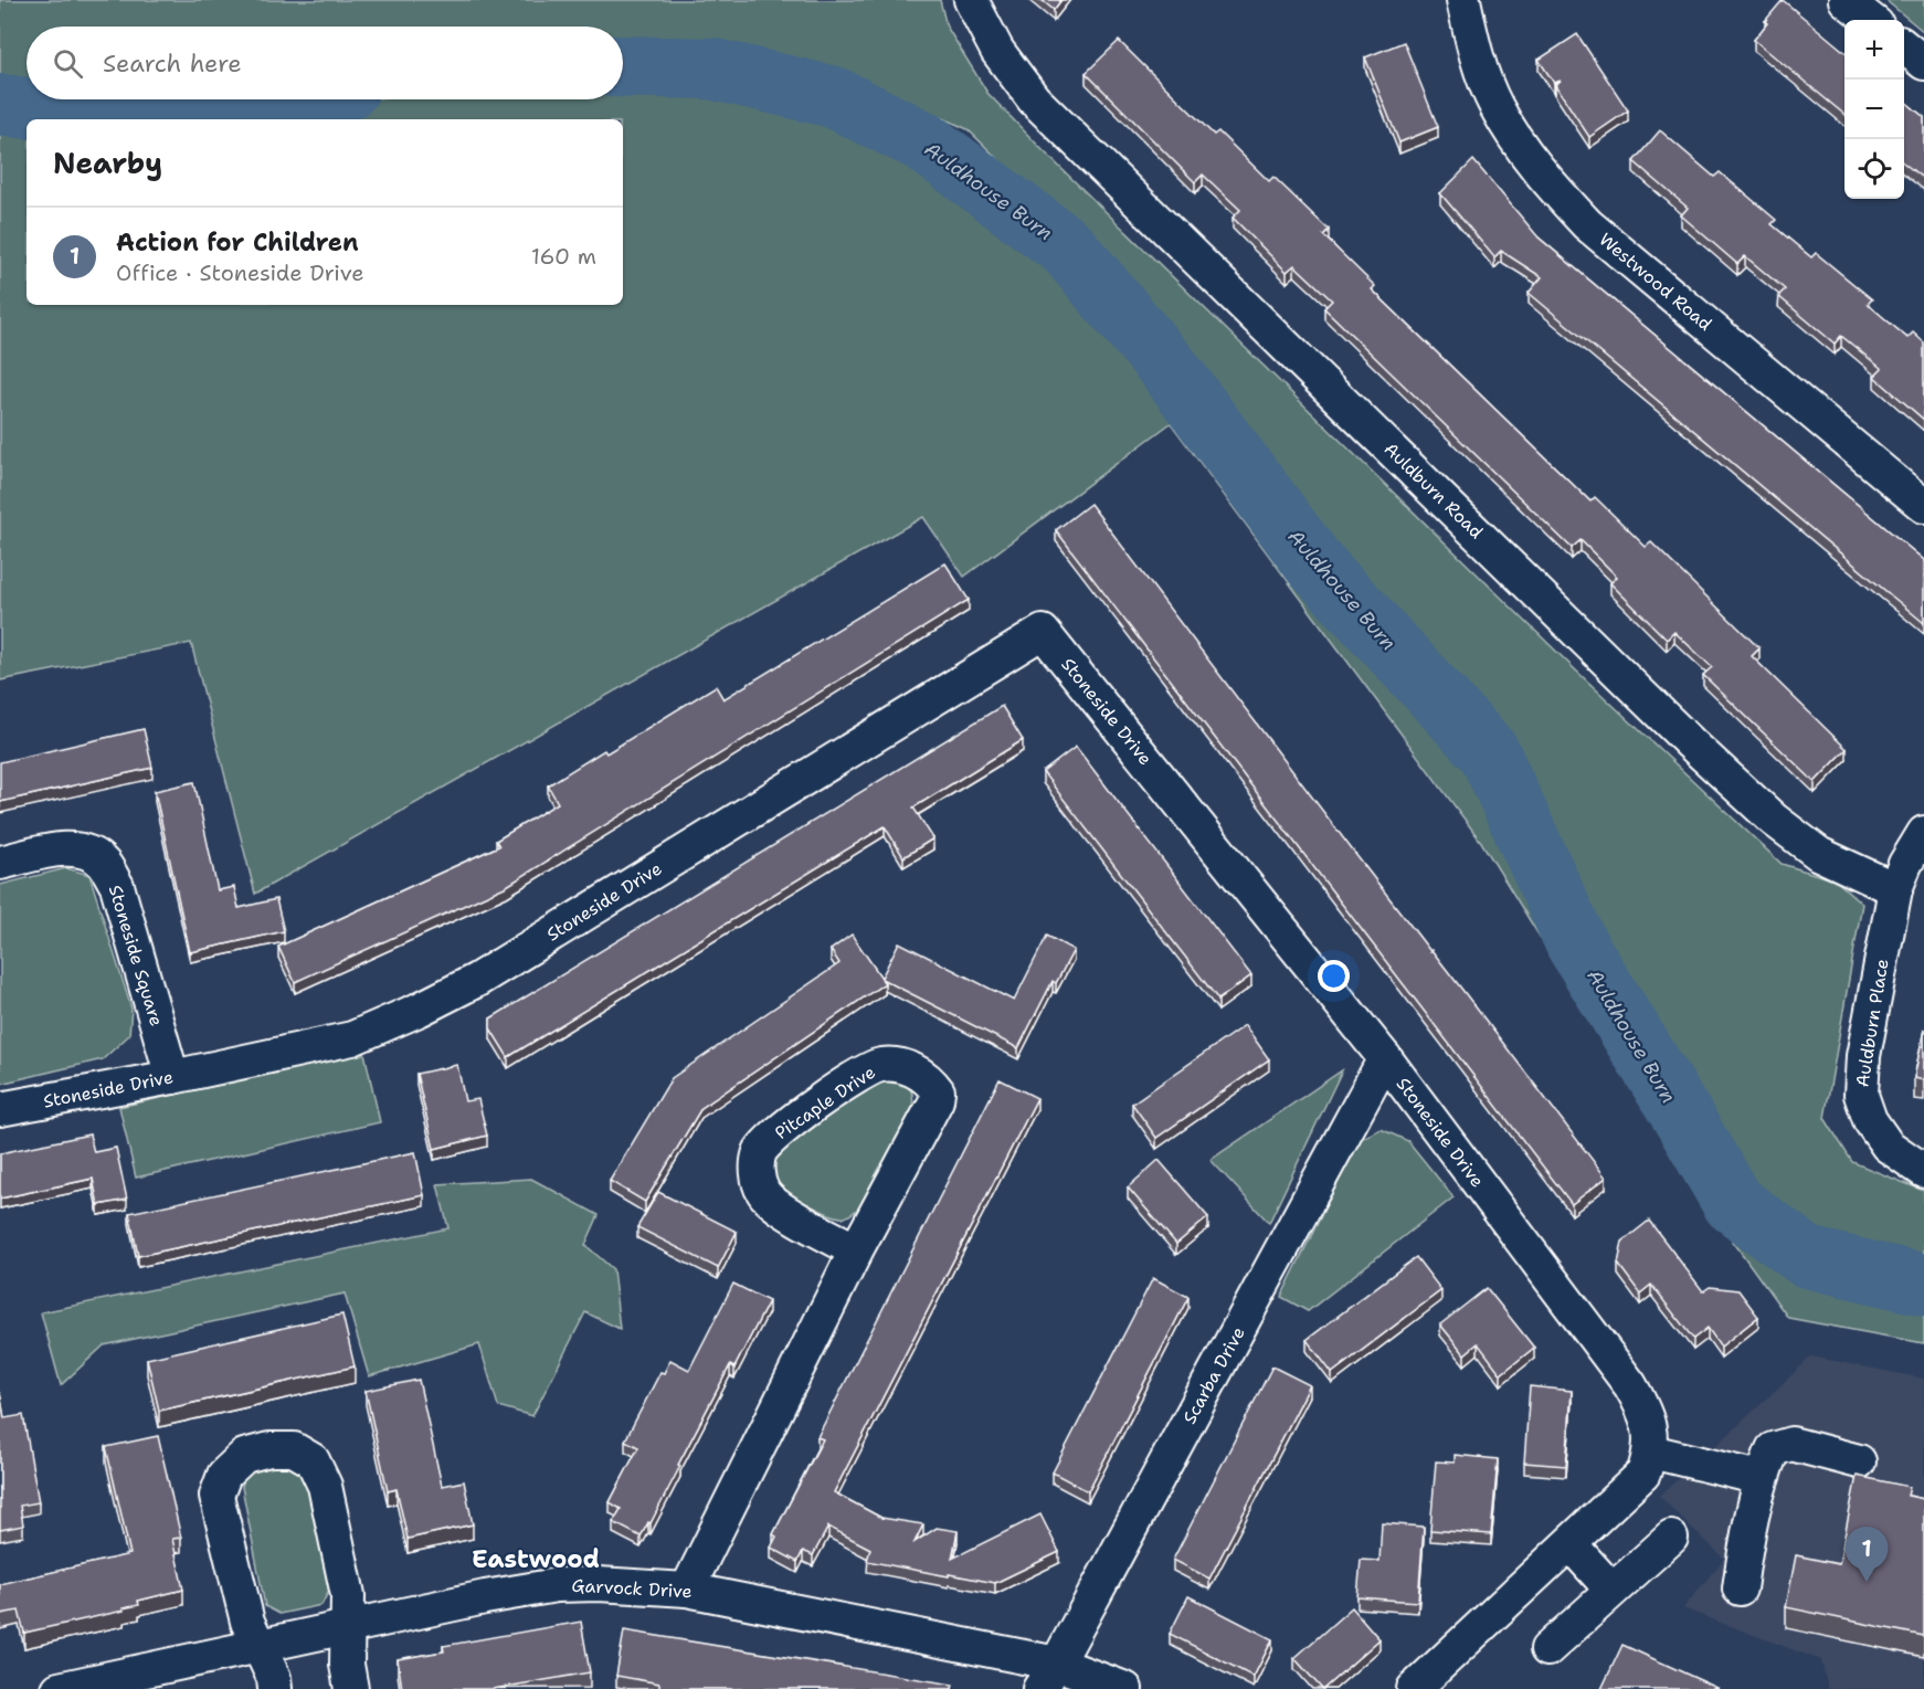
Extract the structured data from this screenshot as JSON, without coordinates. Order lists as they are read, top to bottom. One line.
{"streets":{"street":["Westwood Road","Auldburn Road","Stoneside Drive","Stoneside Square","Auldburn Place","Pitcaple Drive","Scarba Drive","Garvock Drive"]},"crossings":[["Auldburn Road","Auldburn Place"],["Stoneside Drive","Stoneside Square"],["Stoneside Drive","Scarba Drive"],["Pitcaple Drive","Garvock Drive"],["Scarba Drive","Garvock Drive"]],"districts":["Eastwood"],"water":["Auldhouse Burn"],"page":{"map_buttons":["+","−"],"search":"Search here","heading":"Nearby","list":[{"mark":"1","name":"Action for Children","note":"Office · Stoneside Drive","value":"160 m"}],"pins":"1"}}
